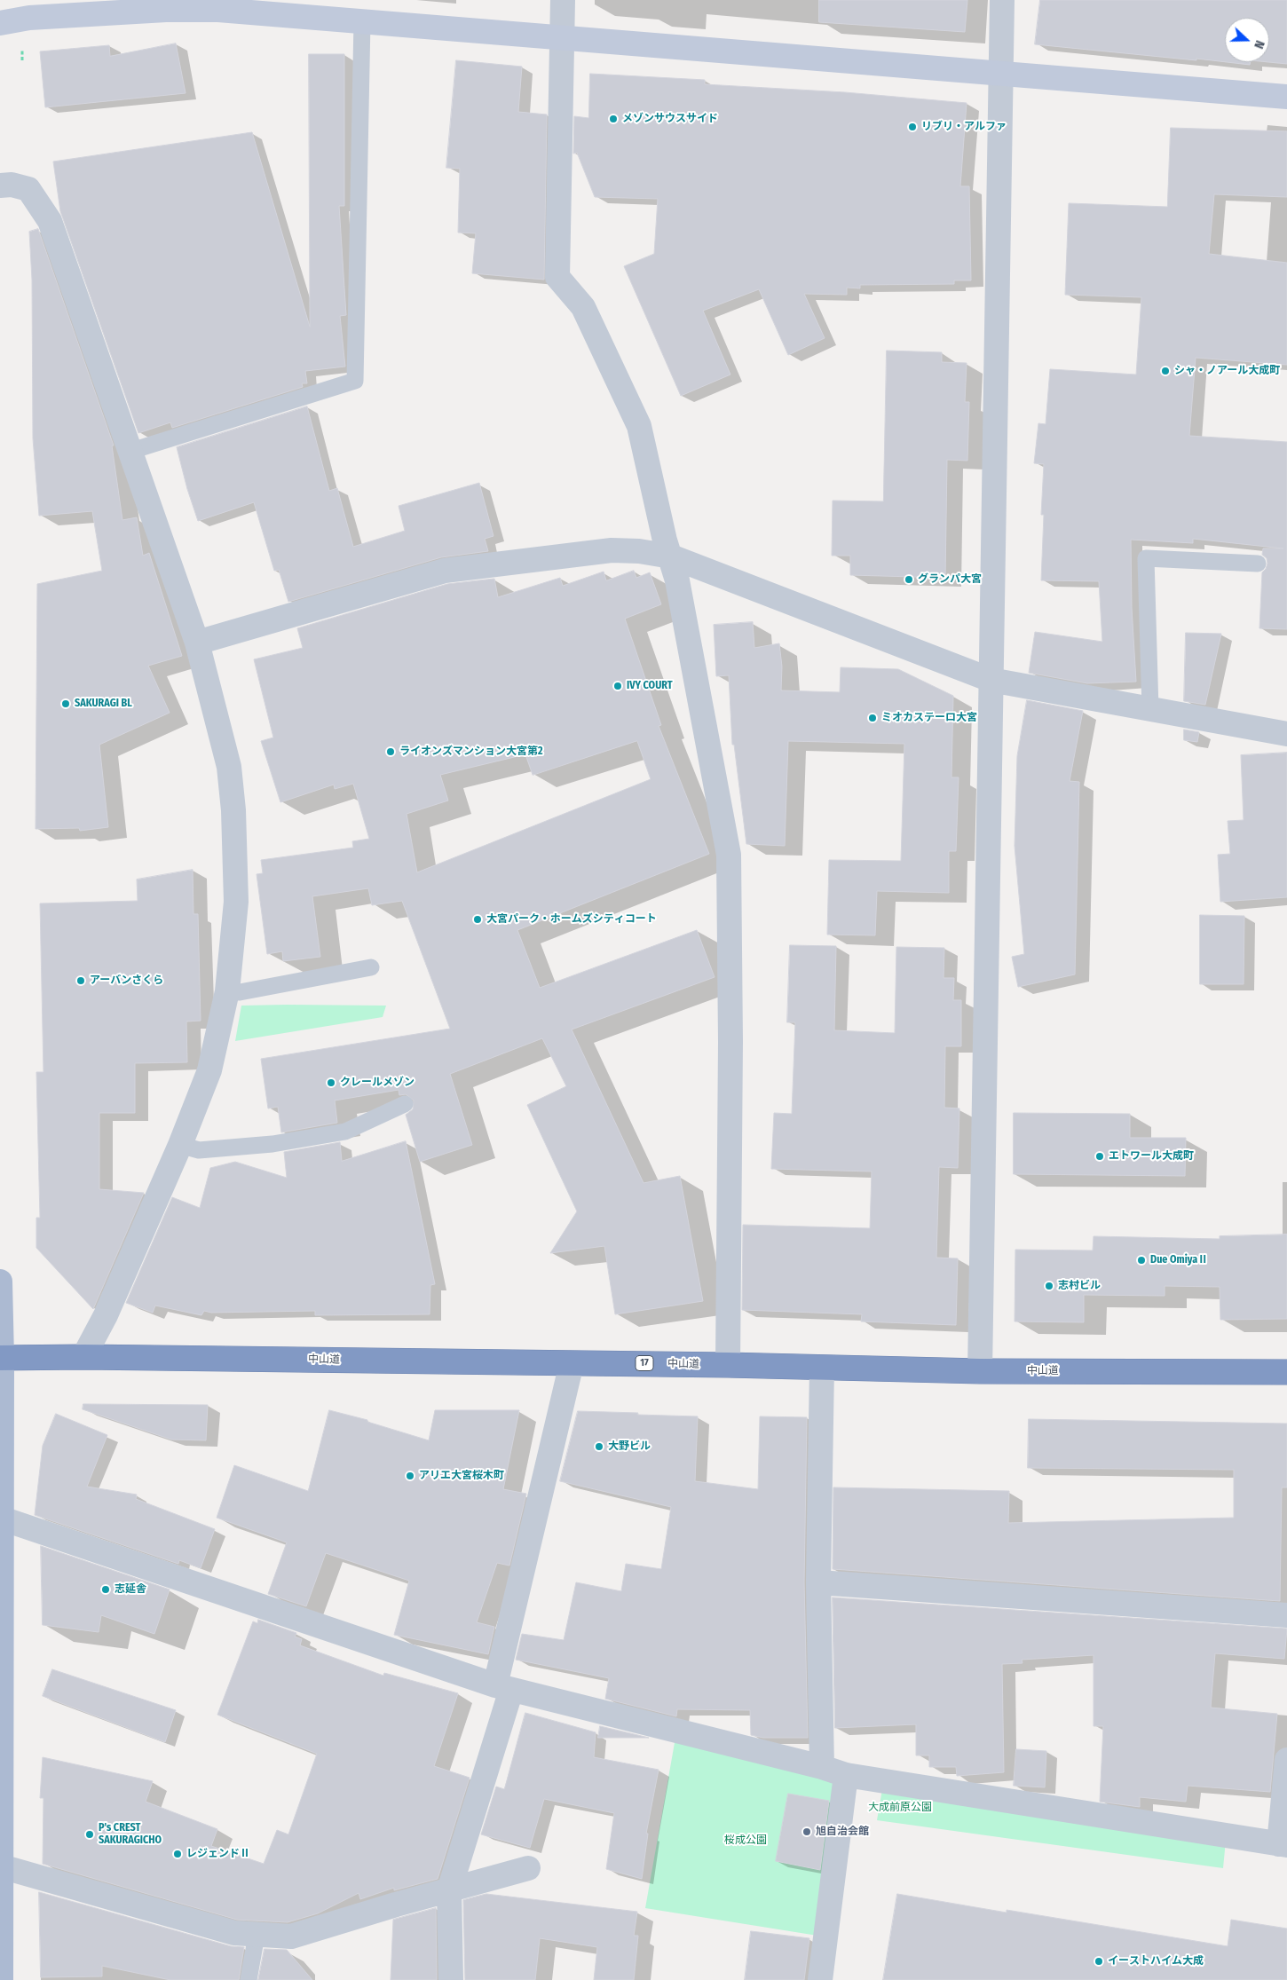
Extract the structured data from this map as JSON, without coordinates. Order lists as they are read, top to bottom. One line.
{"streets":{"highway":["中山道","17"]},"parks":["大成前原公園","桜成公園"],"places":["メゾンサウスサイド","リブリ・アルファ","シャ・ノアール大成町","グランパ大宮","IVY COURT","SAKURAGI BL","ミオカステーロ大宮","ライオンズマンション大宮第2","大宮パーク・ホームズシティコート","アーバンさくら","クレールメゾン","エトワール大成町","Due OmiyaⅡ","志村ビル","大野ビル","アリエ大宮桜木町","志延舎","旭自治会館","P's CREST SAKURAGICHO","レジェンドⅡ","イーストハイム大成"],"north":"right"}
